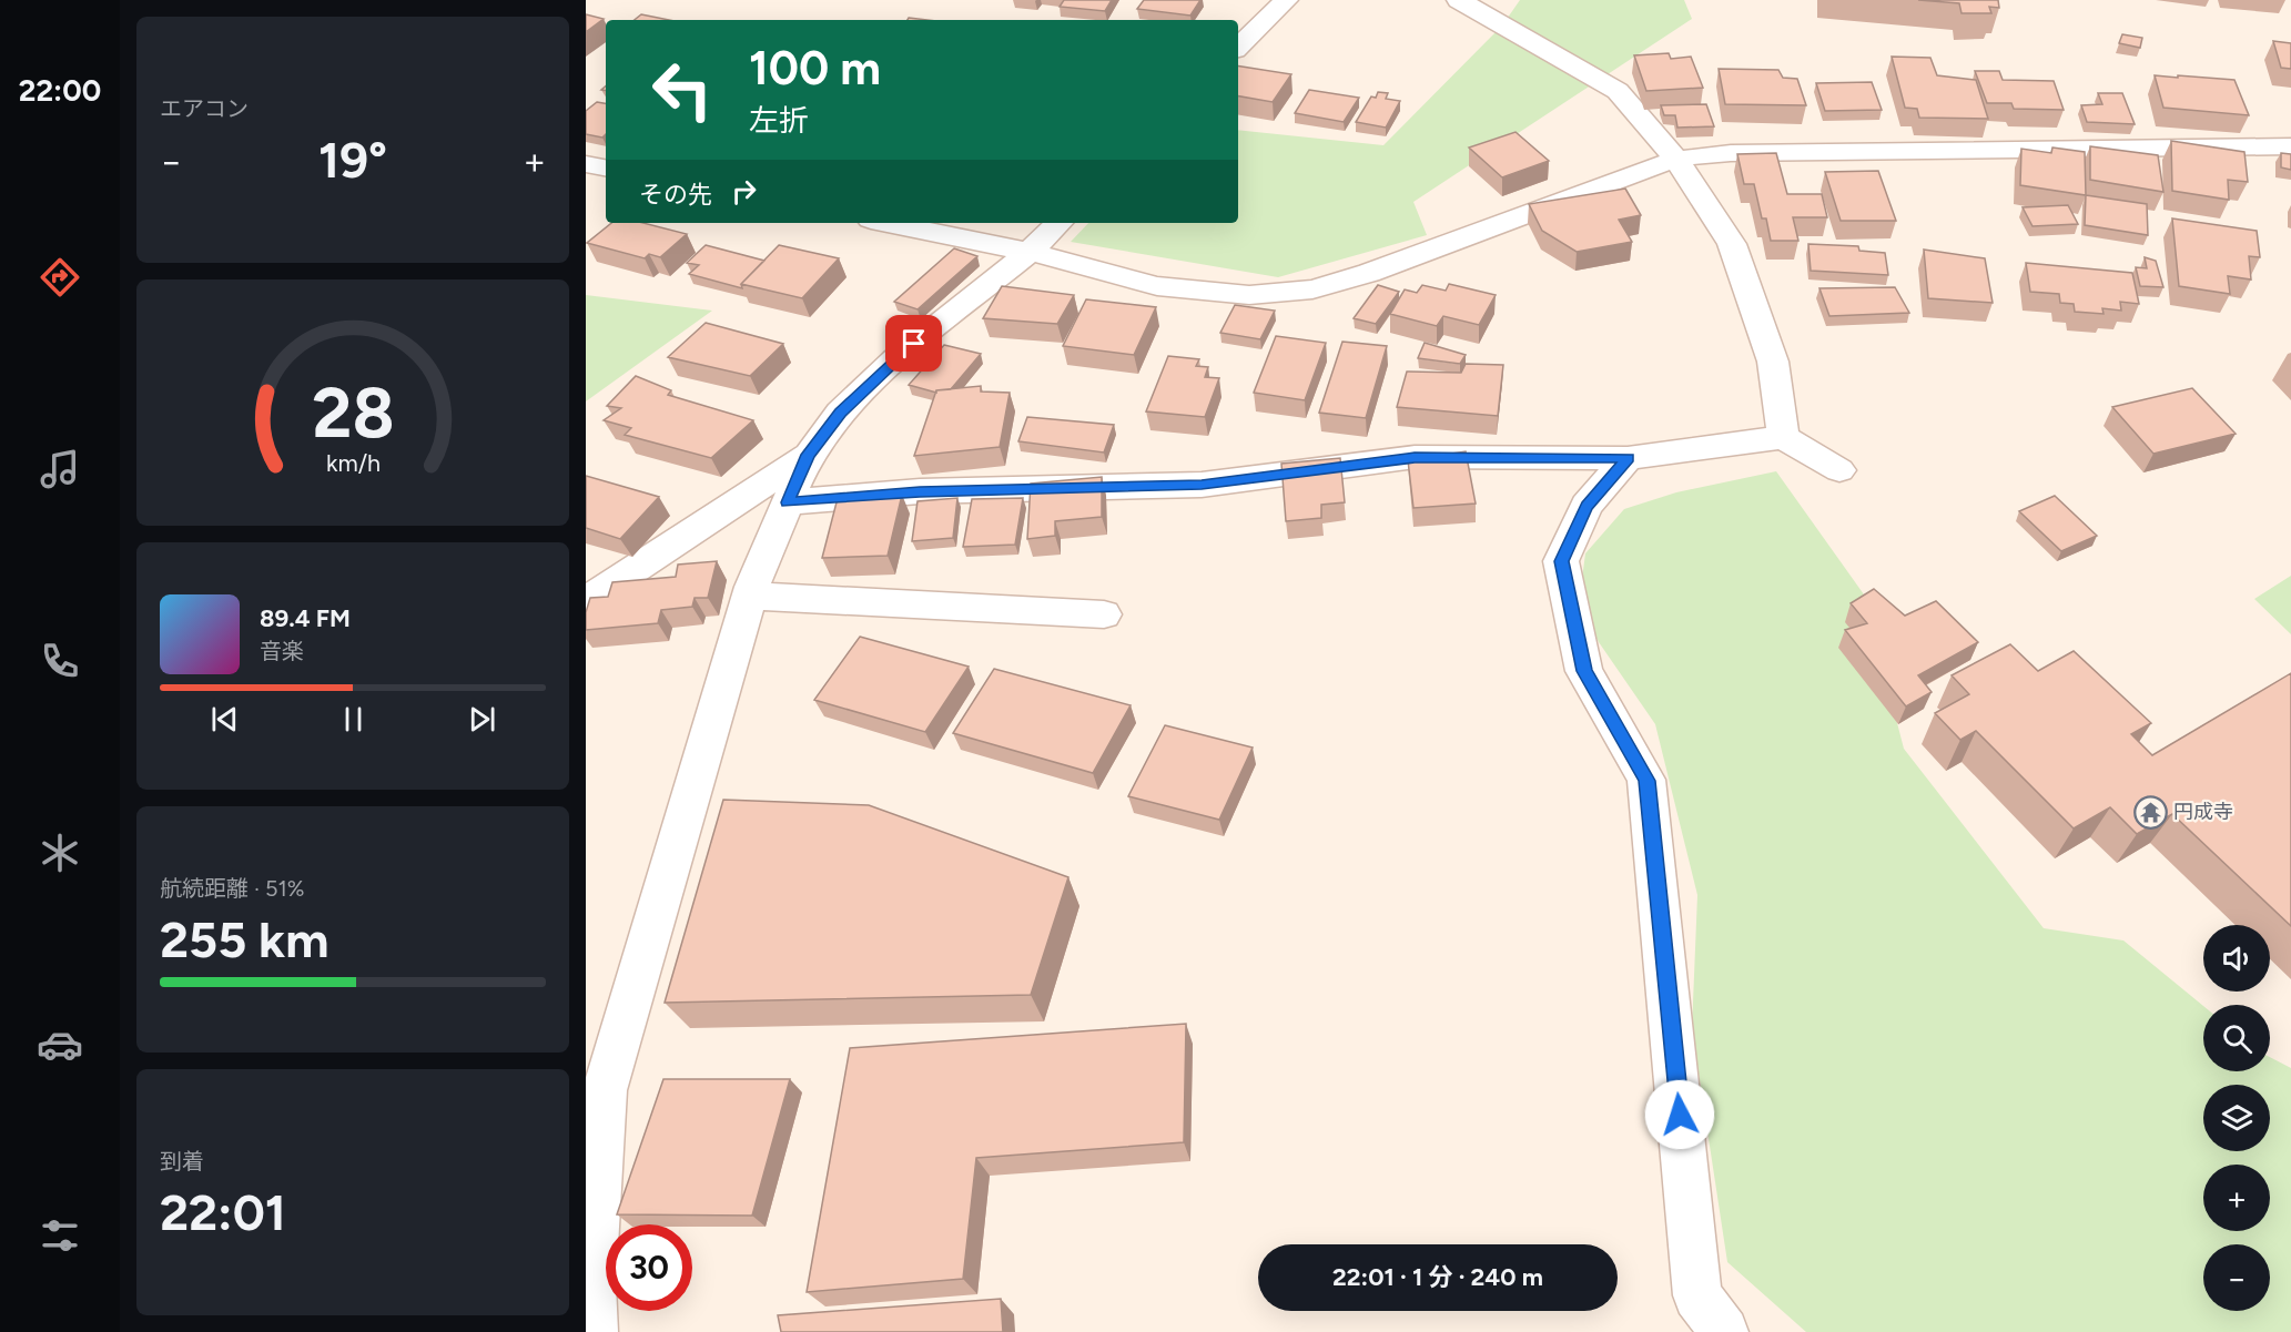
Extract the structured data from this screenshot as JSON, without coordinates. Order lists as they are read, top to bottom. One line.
{"places":{"temple":["円成寺"]},"page":{"tabs":"22:00","tile":["エアコン",["航続距離 · 51%","255 km"],["到着","22:01"]],"turn":["100 m","左折"],"heat":["−","19°","+"],"then":"その先","song":["89.4 FM","音楽"],"map_buttons":["+","−"],"limit":"30","trip":"22:01 · 1 分 · 240 m","gauge":["28","km/h"]}}
